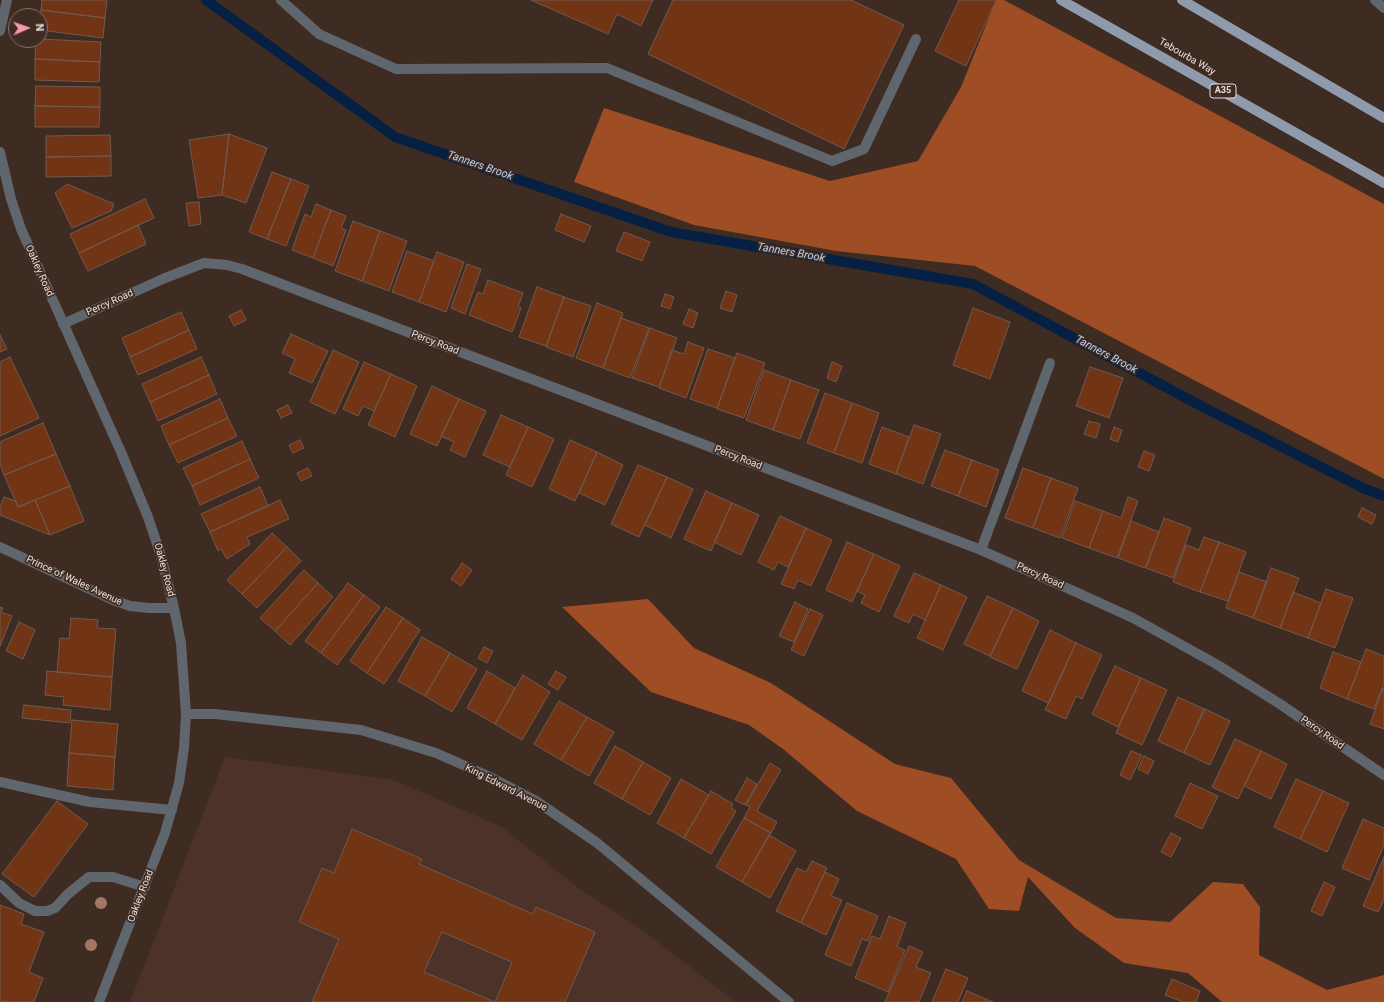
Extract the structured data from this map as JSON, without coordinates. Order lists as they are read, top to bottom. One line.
{"streets":{"main road":["Tebourba Way","A35"],"street":["Oakley Road","Percy Road","Prince of Wales Avenue","King Edward Avenue"]},"crossings":[["Oakley Road","Percy Road"],["Oakley Road","Prince of Wales Avenue"],["Oakley Road","King Edward Avenue"]],"water":["Tanners Brook"],"north":"right"}
